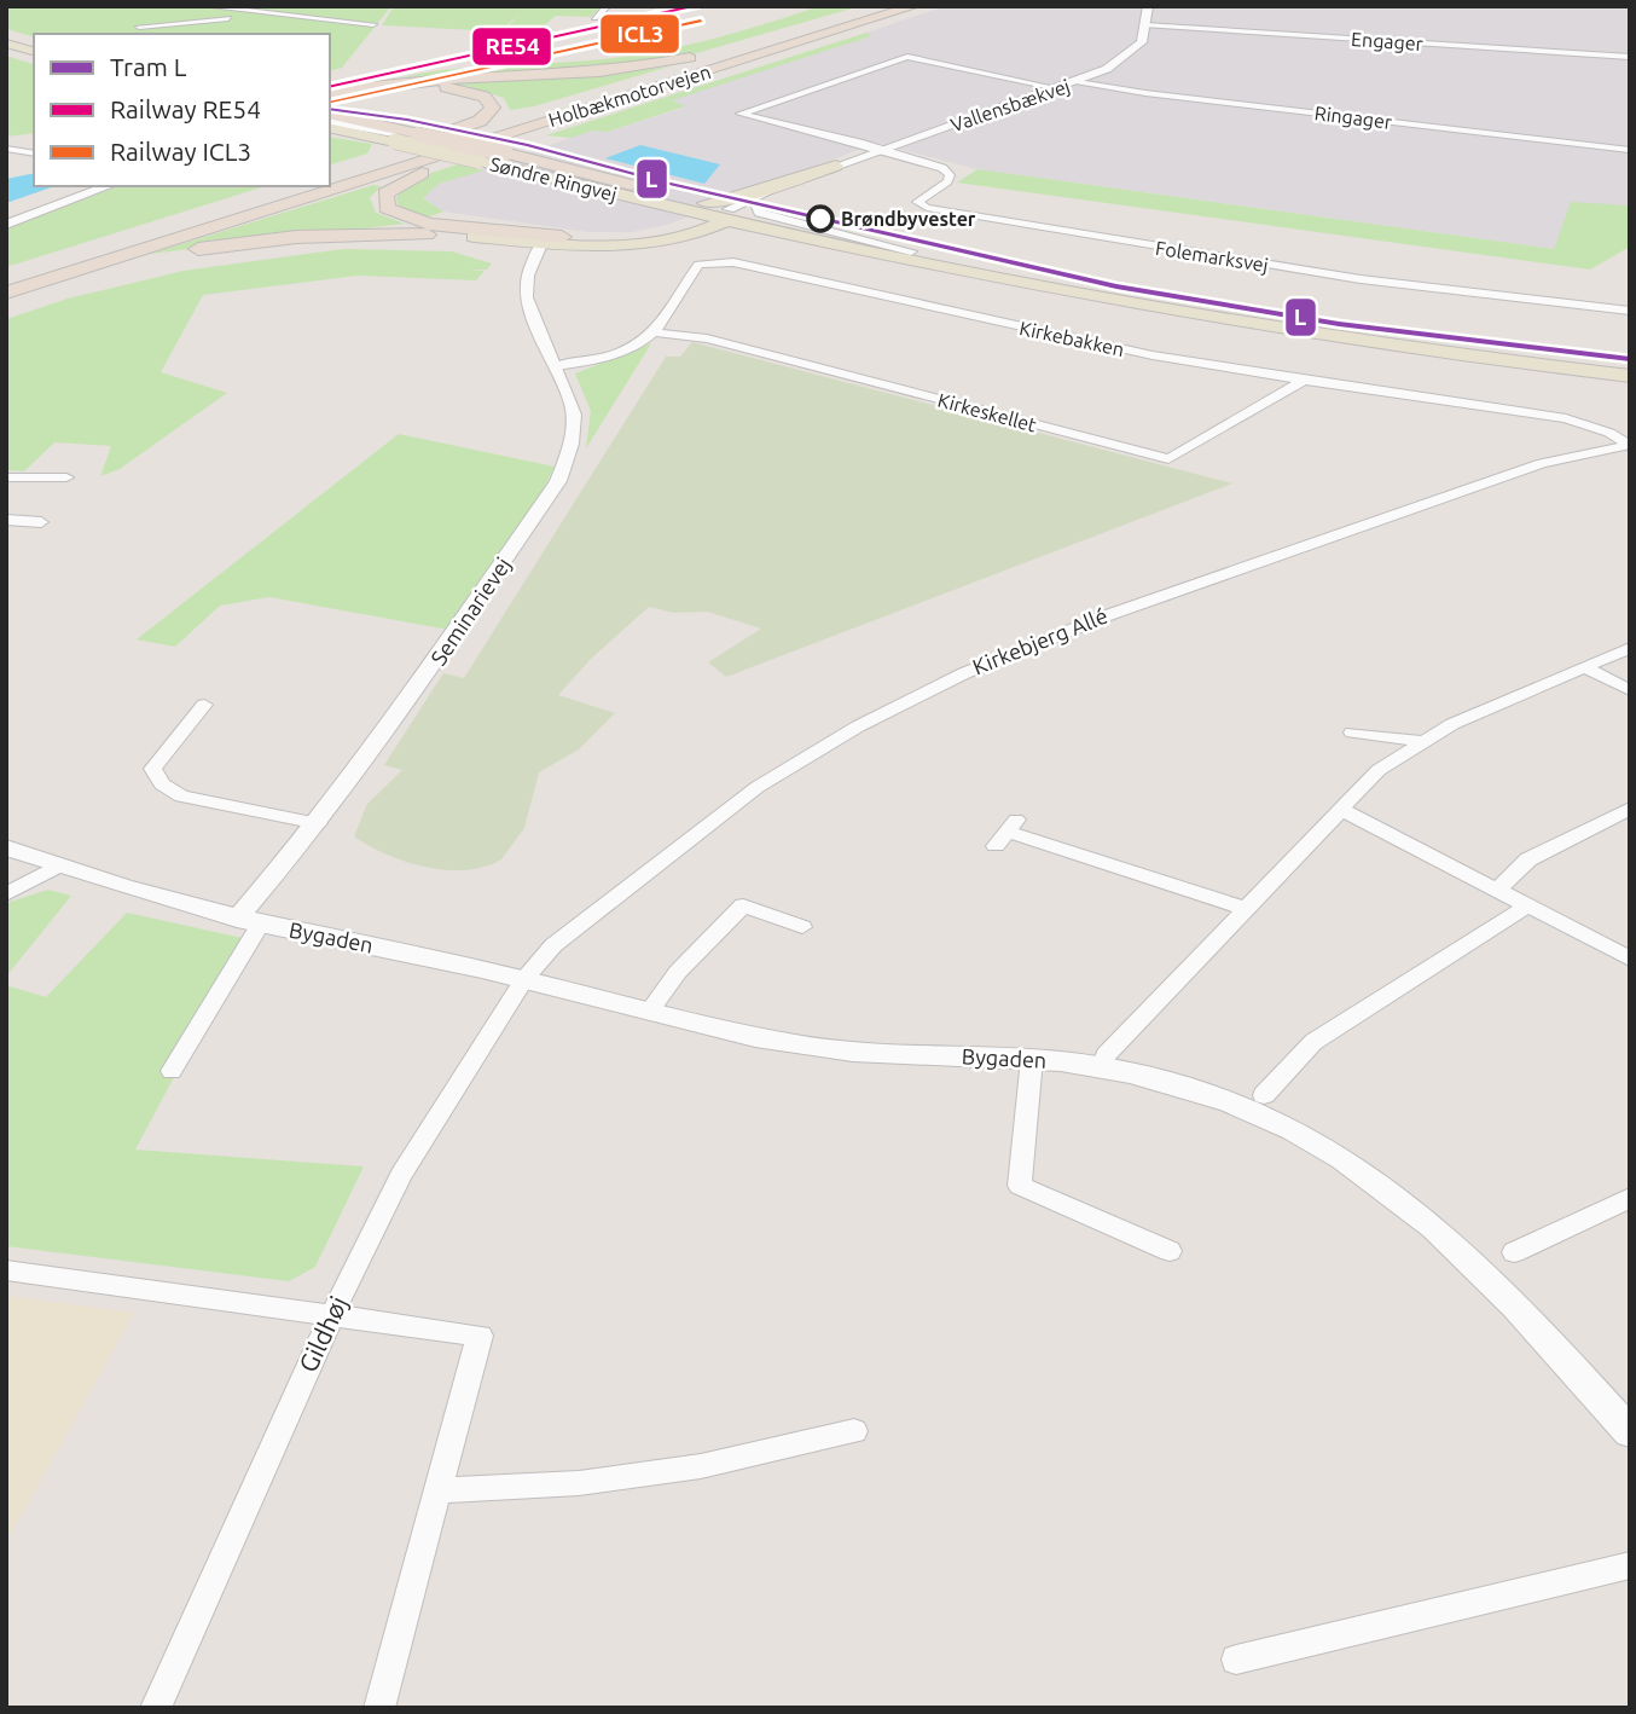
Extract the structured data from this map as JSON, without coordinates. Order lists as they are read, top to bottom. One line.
{"streets":{"highway":["Holbækmotorvejen"],"main road":["Søndre Ringvej"],"street":["Engager","Vallensbækvej","Ringager","Folemarksvej","Kirkebakken","Kirkeskellet","Seminarievej","Kirkebjerg Allé","Bygaden","Gildhøj"]},"crossings":[["Engager","Vallensbækvej"],["Vallensbækvej","Ringager"],["Vallensbækvej","Søndre Ringvej"],["Vallensbækvej","Folemarksvej"],["Kirkebakken","Kirkeskellet"],["Kirkebakken","Kirkebjerg Allé"],["Seminarievej","Bygaden"],["Kirkebjerg Allé","Bygaden"],["Kirkebjerg Allé","Gildhøj"],["Bygaden","Gildhøj"]],"places":["Brøndbyvester"],"lines":["rail line RE54","rail line ICL3","tram line L"],"legend":["Tram L","Railway RE54","Railway ICL3"]}
